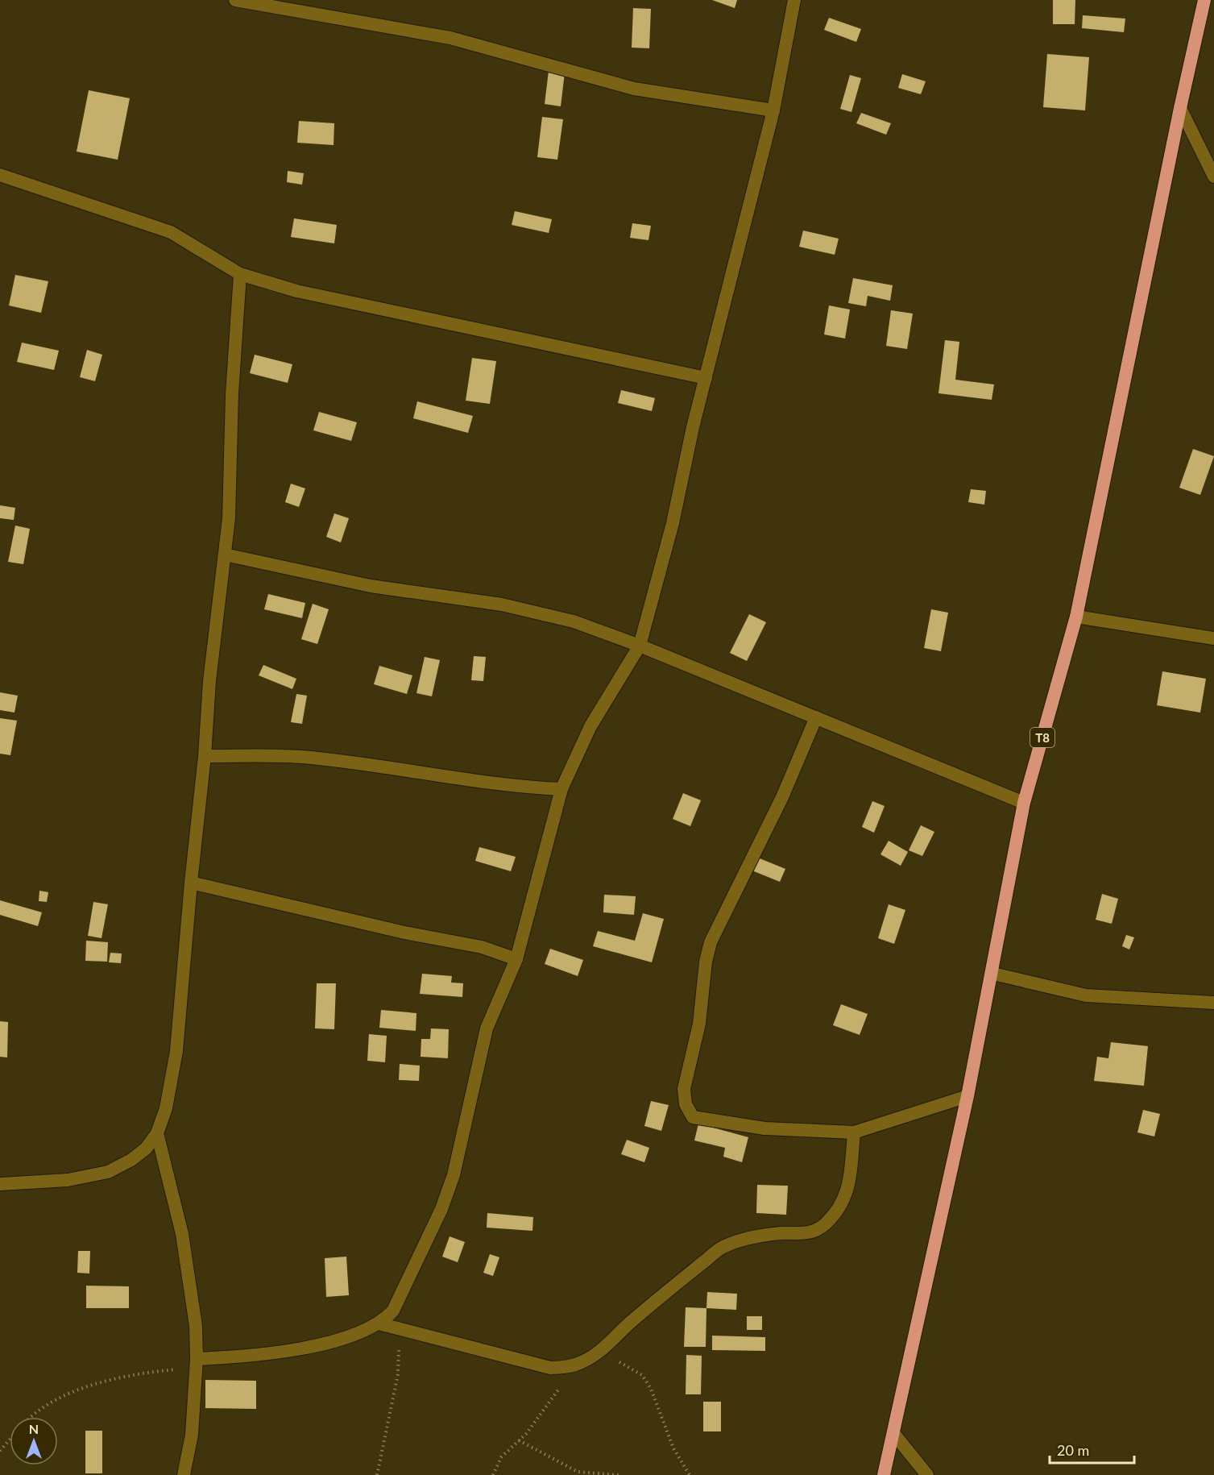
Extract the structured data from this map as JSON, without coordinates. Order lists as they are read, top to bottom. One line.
{"streets":{"highway":["T8"]},"scale_bar":"20 m","north":"top"}
